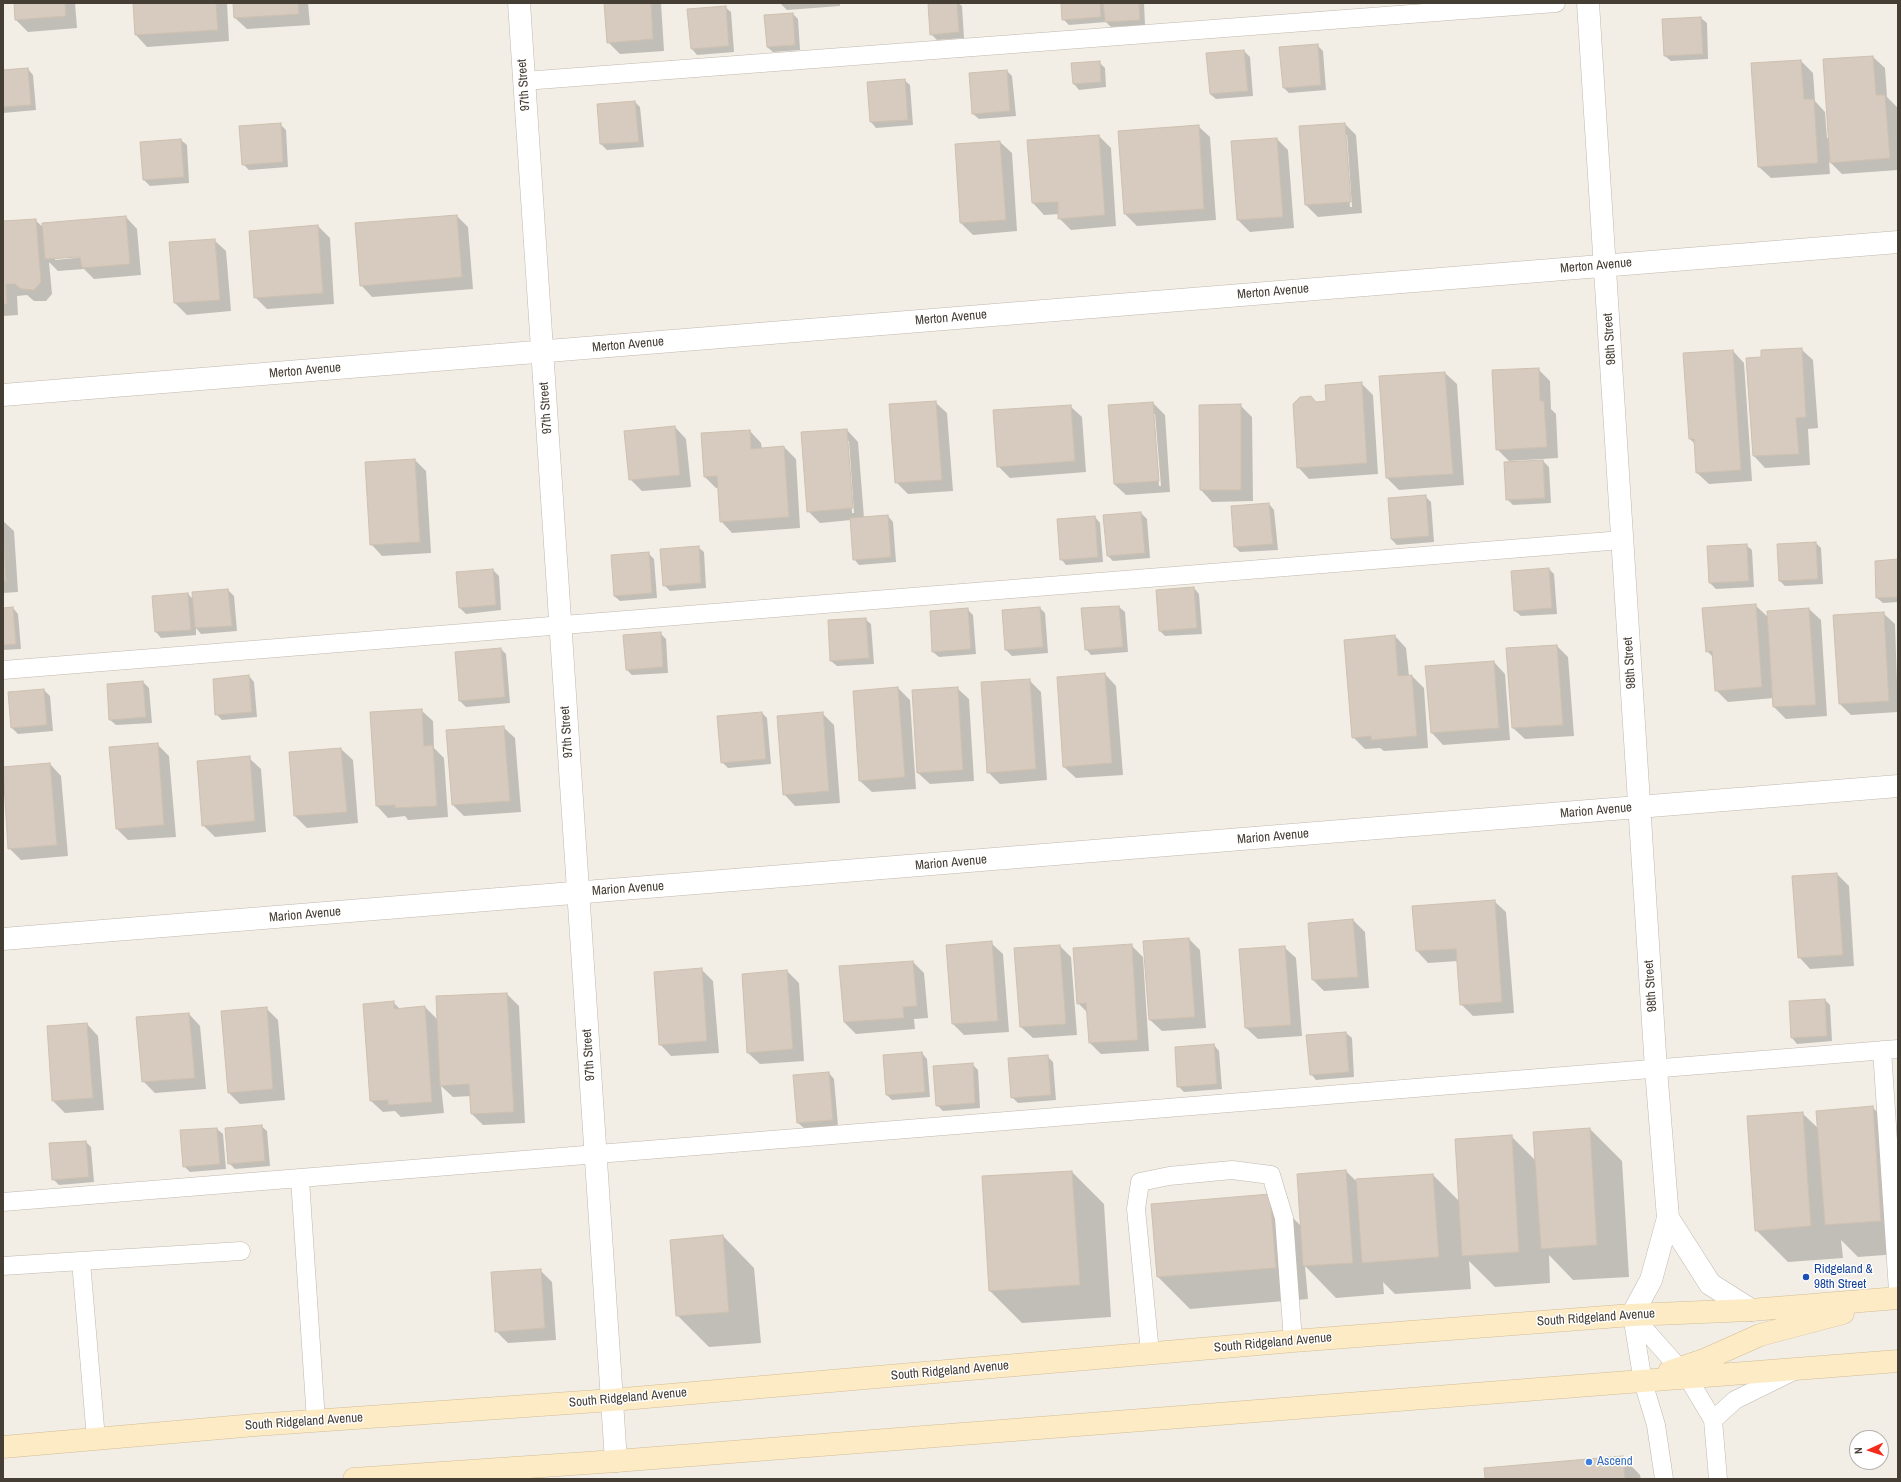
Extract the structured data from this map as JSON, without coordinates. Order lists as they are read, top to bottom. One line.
{"streets":{"main road":["South Ridgeland Avenue"],"street":["97th Street","Merton Avenue","98th Street","Marion Avenue"]},"crossings":[["97th Street","Merton Avenue"],["97th Street","Marion Avenue"],["97th Street","South Ridgeland Avenue"],["Merton Avenue","98th Street"],["98th Street","Marion Avenue"],["98th Street","South Ridgeland Avenue"]],"places":["Ridgeland & 98th Street","Ascend"],"north":"left"}
